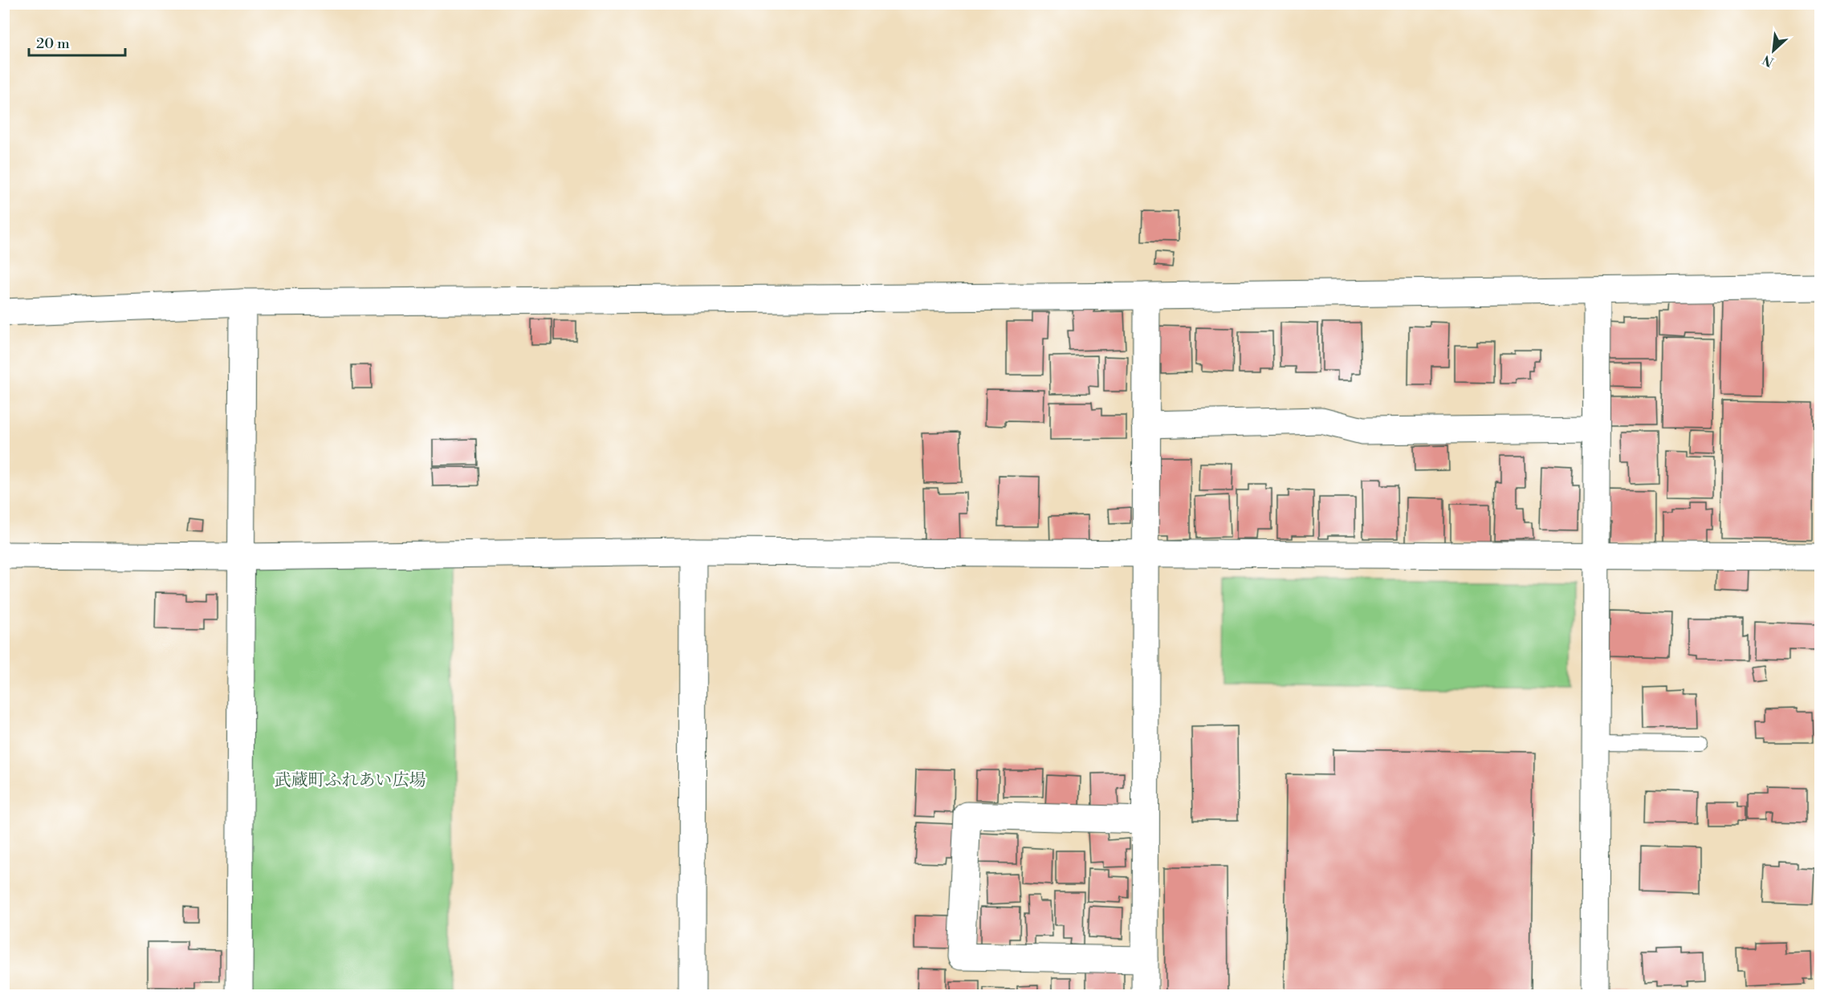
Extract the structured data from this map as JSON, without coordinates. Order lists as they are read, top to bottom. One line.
{"parks":["武蔵町ふれあい広場"],"scale_bar":"20 m","north":"bottom left"}
